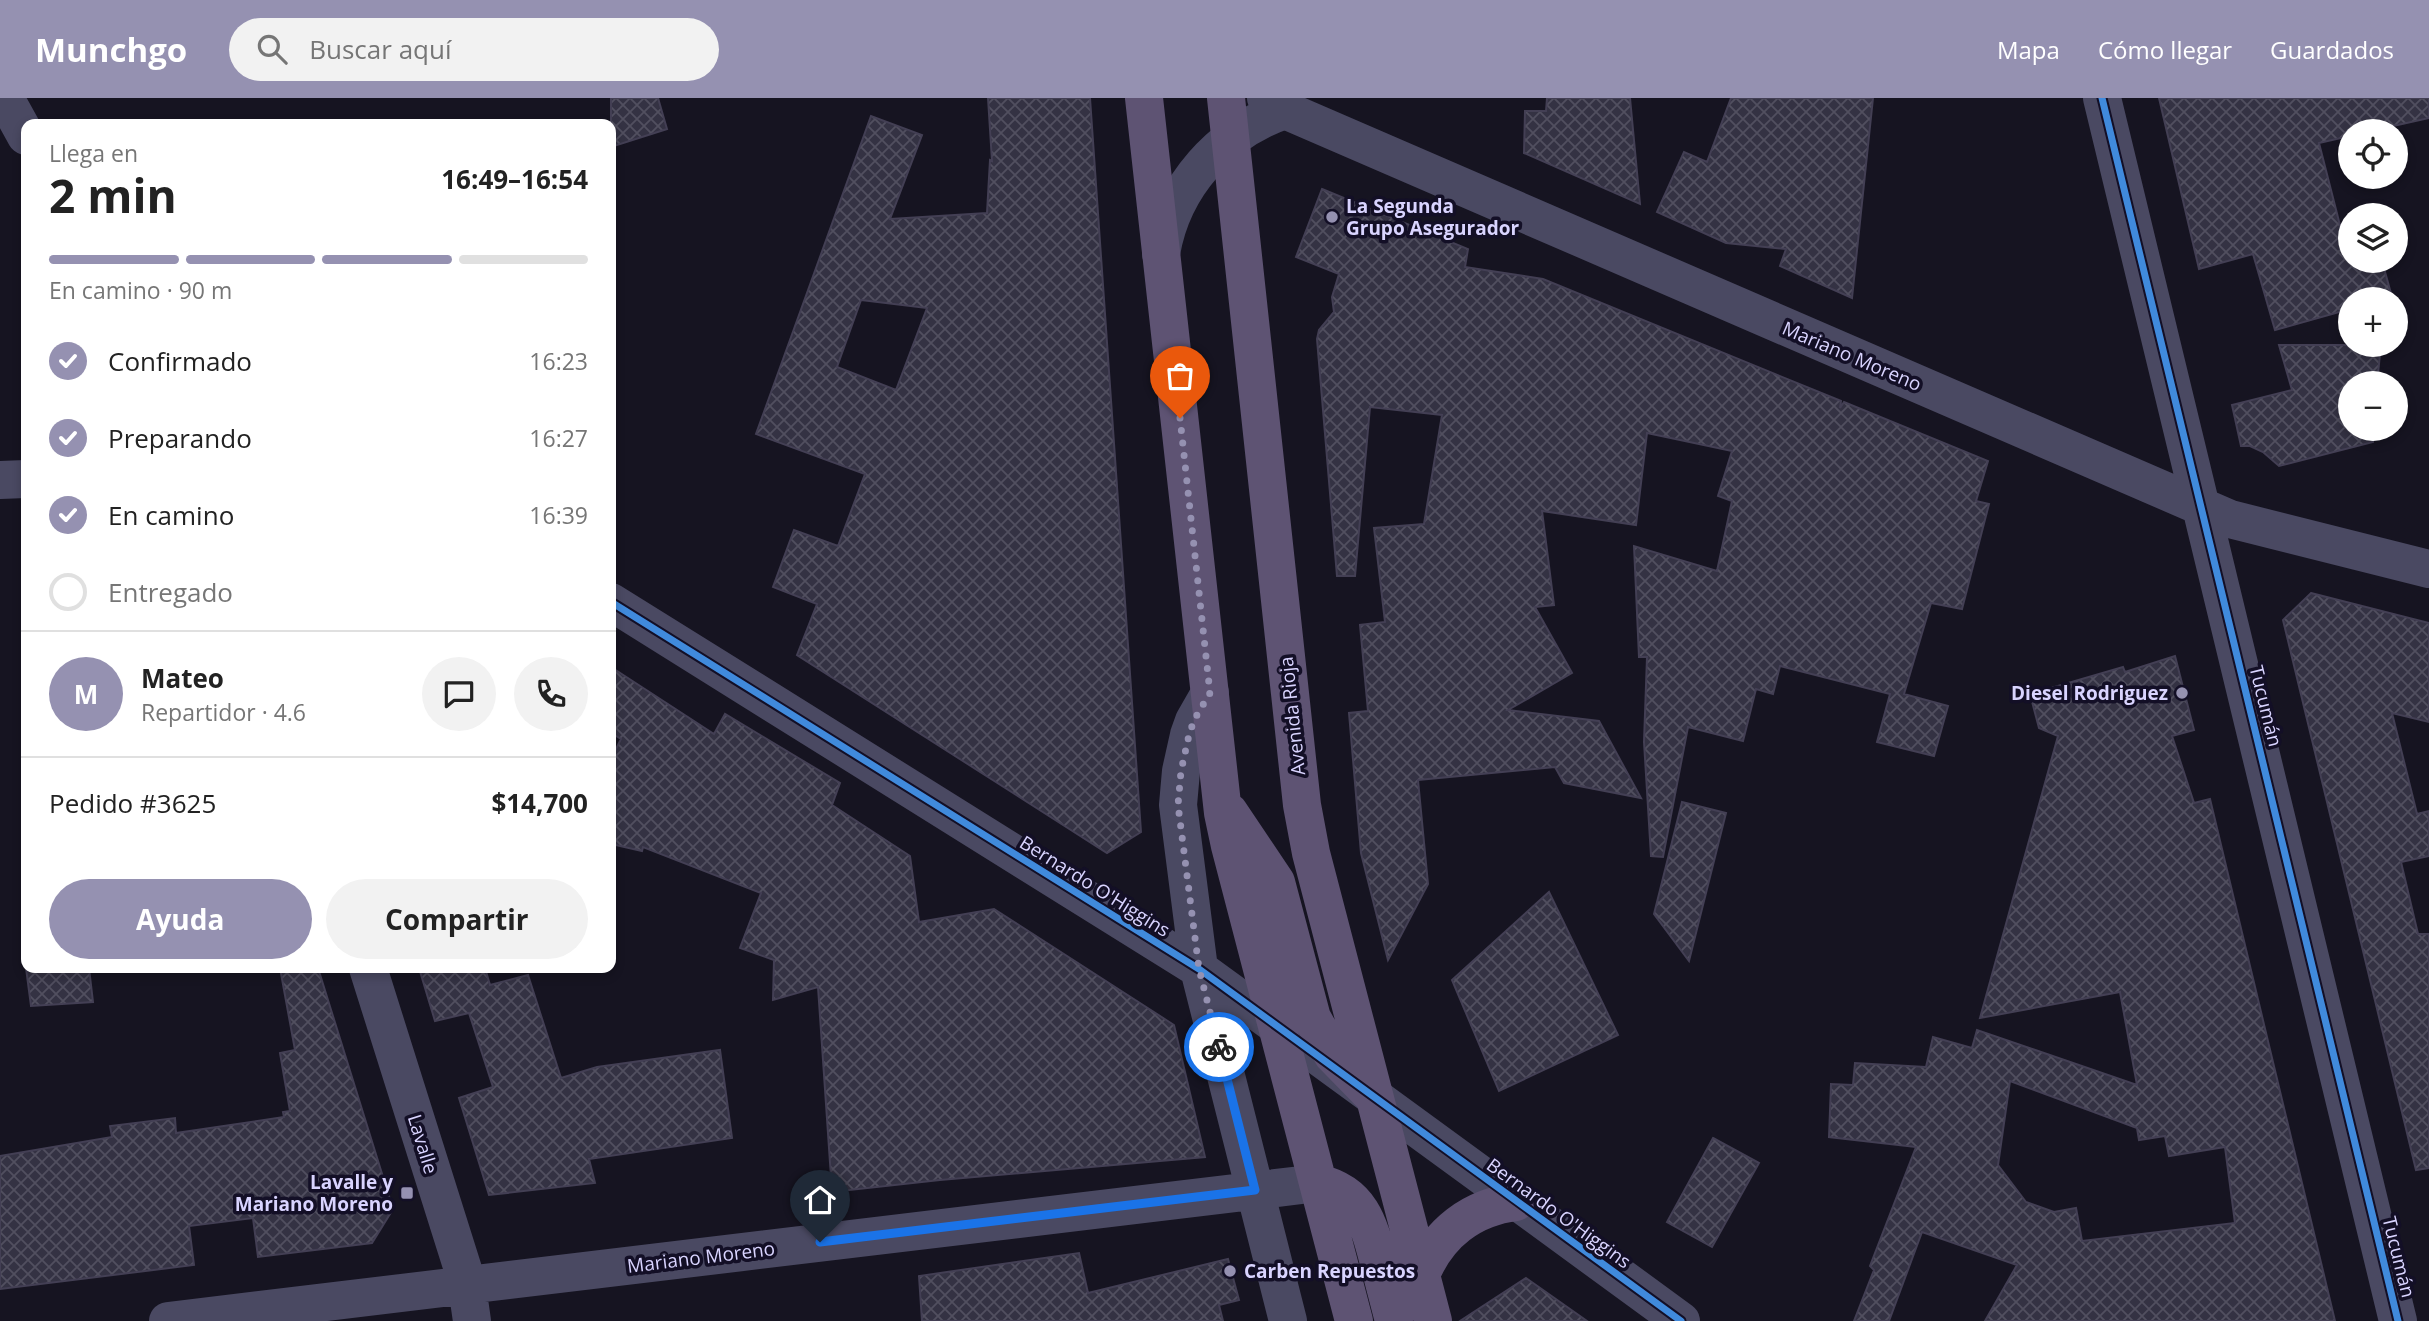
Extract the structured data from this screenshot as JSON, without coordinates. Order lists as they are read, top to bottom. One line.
{"streets":{"main road":["Avenida Rioja"],"street":["Mariano Moreno","Tucumán","Bernardo O'Higgins","Lavalle"]},"crossings":[["Mariano Moreno","Tucumán"],["Mariano Moreno","Avenida Rioja"],["Mariano Moreno","Lavalle"],["Avenida Rioja","Bernardo O'Higgins"]],"places":{"other":["La Segunda Grupo Asegurador","Diesel Rodriguez","Carben Repuestos"],"transit":["Lavalle y Mariano Moreno"]},"page":{"header":"Munchgo","search":"Buscar aquí","nav":["Mapa","Cómo llegar","Guardados"],"map_buttons":["+","−"],"heading":["2 min","Llega en","16:49–16:54"],"panel":["Mateo","Repartidor · 4.6","Pedido #3625","$14,700"],"bar":"En camino · 90 m","list":[["Confirmado","16:23"],["Preparando","16:27"],["En camino","16:39"],"Entregado"],"round":"M","buttons":["Ayuda","Compartir"]}}
